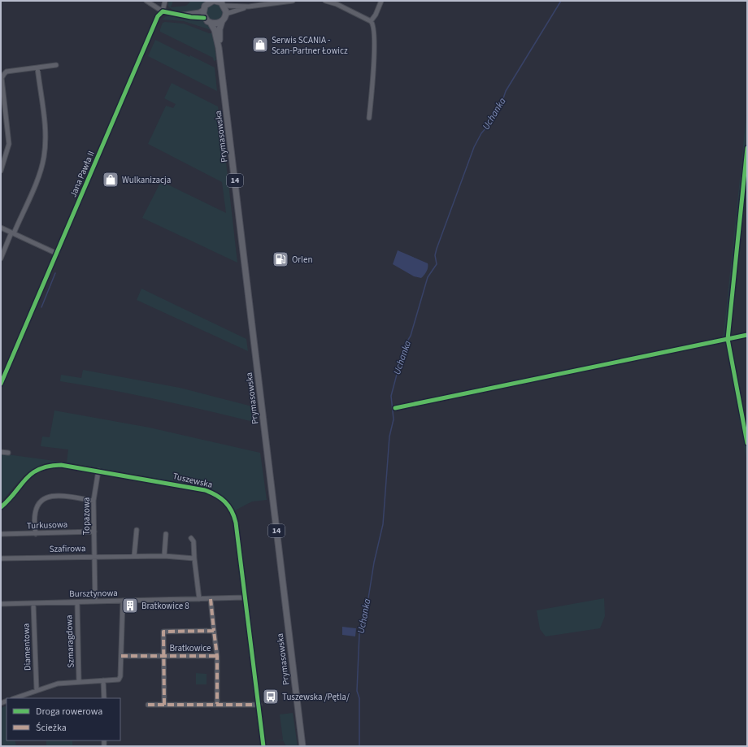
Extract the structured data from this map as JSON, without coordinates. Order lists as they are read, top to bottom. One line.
{"streets":{"main road":["Prymasowska","14"],"street":["Jana Pawła II","Tuszewska","Topazowa","Turkusowa","Szafirowa","Bursztynowa","Szmaragdowa","Diamentowa","Bratkowice"]},"crossings":[["Prymasowska","14"],["Tuszewska","Topazowa"],["Tuszewska","Bursztynowa"],["Topazowa","Turkusowa"],["Topazowa","Szafirowa"],["Topazowa","Bursztynowa"],["Bursztynowa","Szmaragdowa"],["Bursztynowa","Diamentowa"],["Bursztynowa","Bratkowice"]],"water":["Uchanka"],"places":{"shop":["Serwis SCANIA - Scan-Partner Łowicz","Wulkanizacja"],"fuel station":["Orlen"],"building":["Bratkowice 8"],"bus stop":["Tuszewska /Pętla/"]},"legend":["Droga rowerowa","Ścieżka"]}
